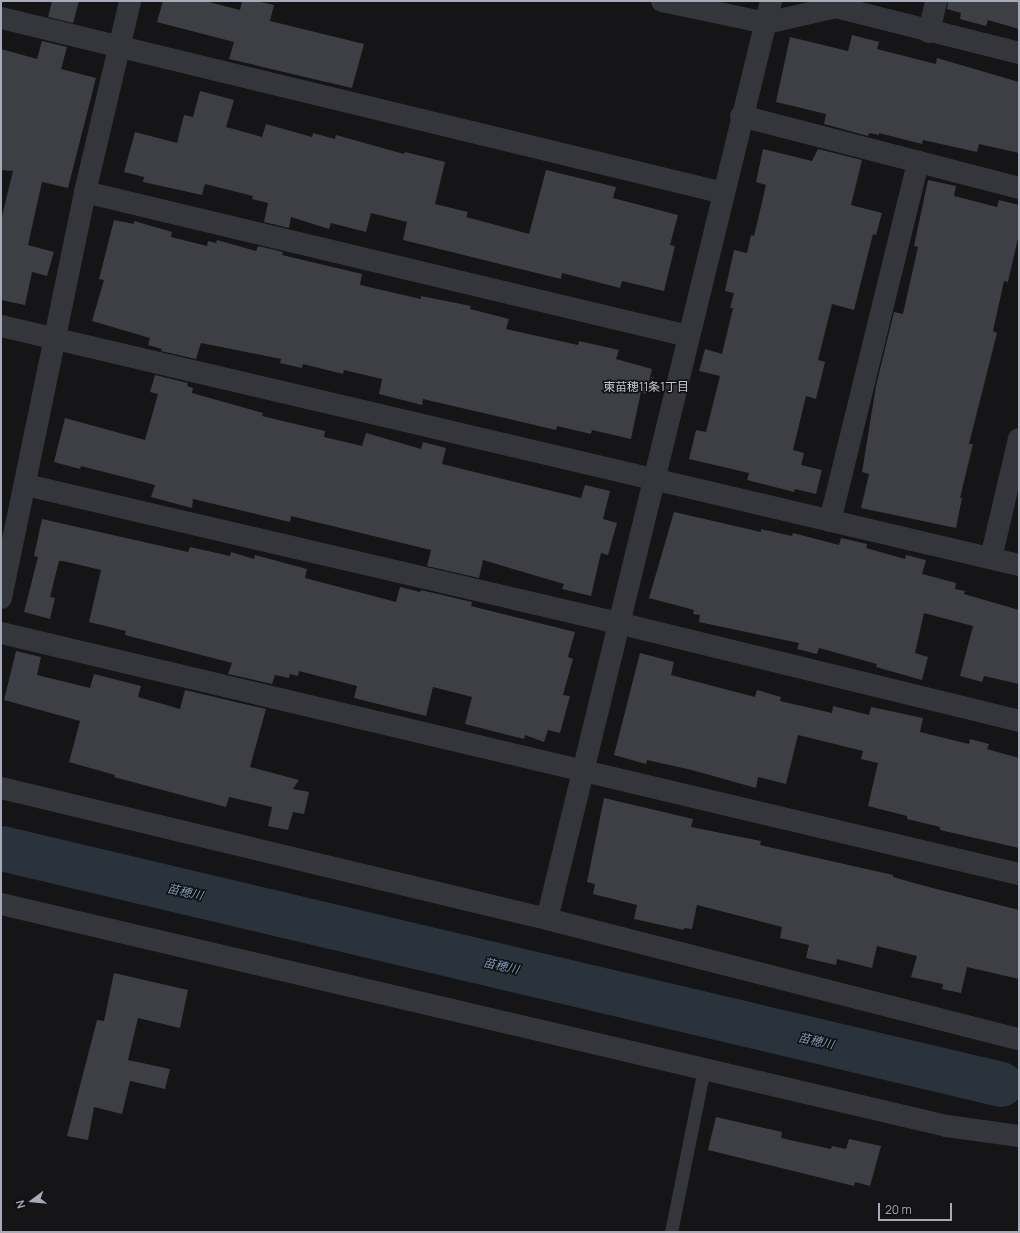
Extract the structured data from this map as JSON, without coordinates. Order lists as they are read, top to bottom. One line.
{"districts":["東苗穂11条1丁目"],"water":["苗穂川"],"scale_bar":"20 m","north":"left"}
